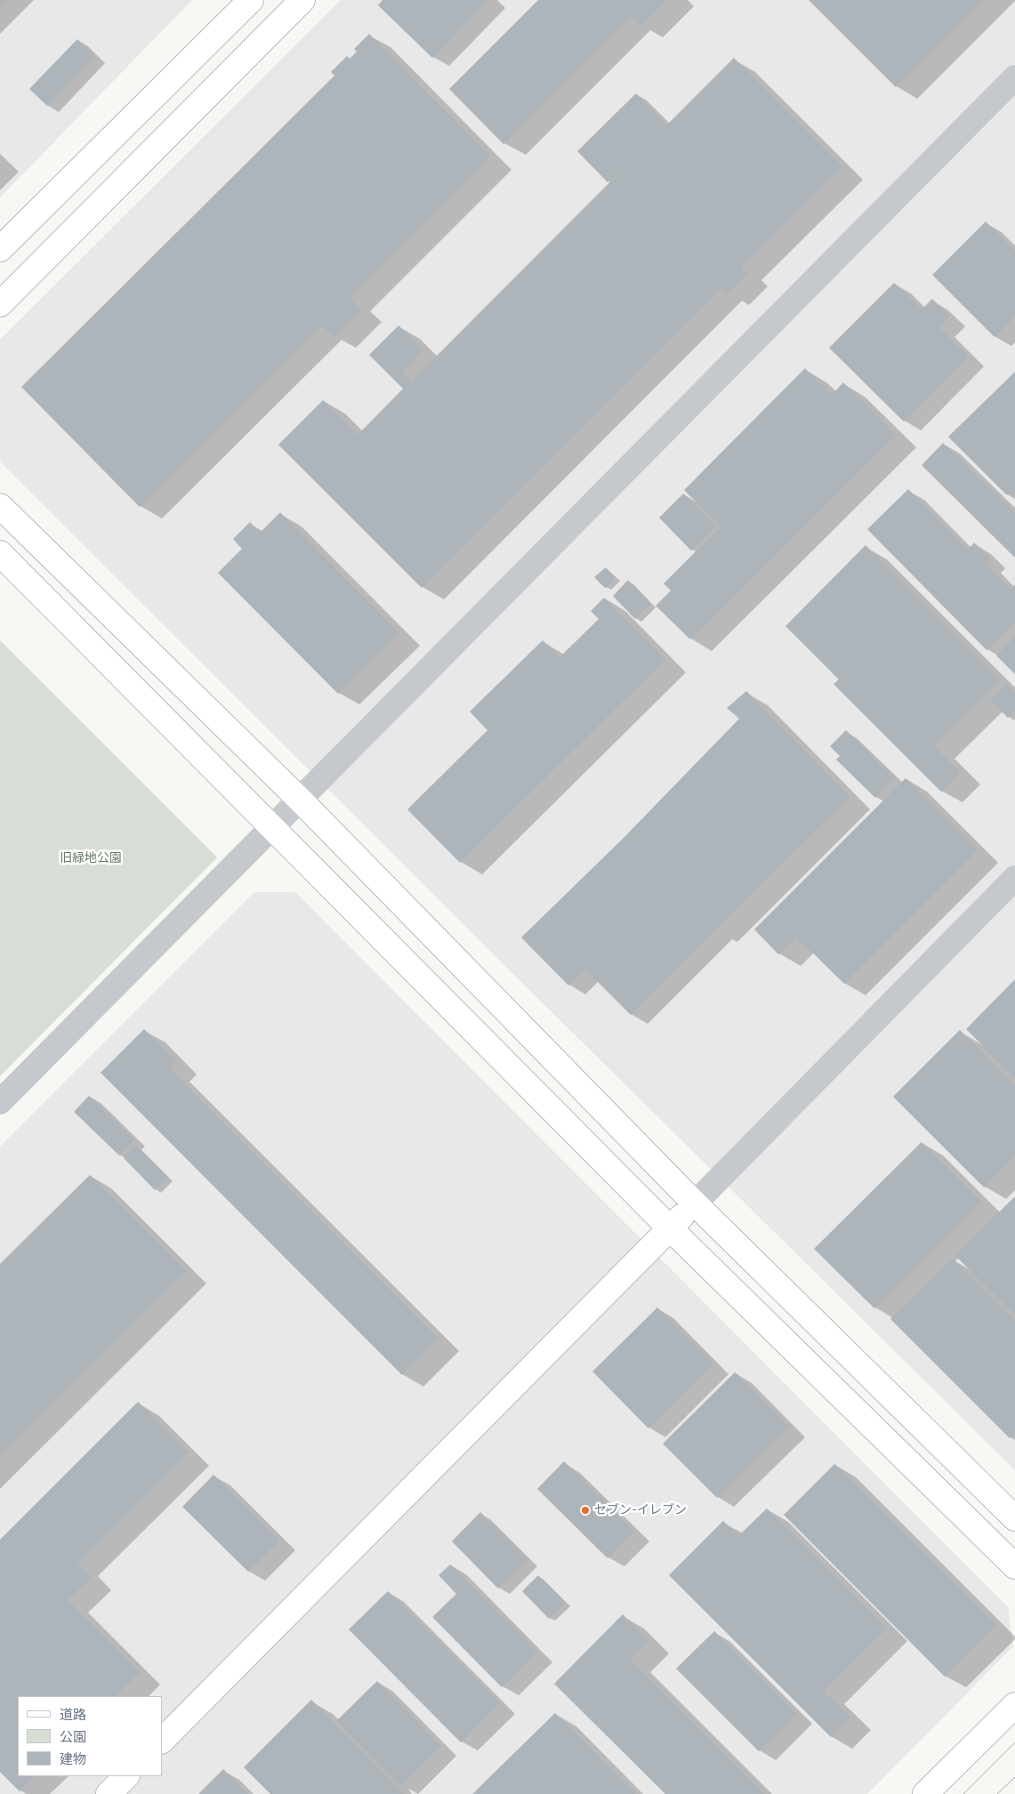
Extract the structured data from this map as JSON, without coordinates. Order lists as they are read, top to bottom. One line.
{"parks":["旧緑地公園"],"places":["セブン-イレブン"],"legend":["道路","公園","建物"]}
